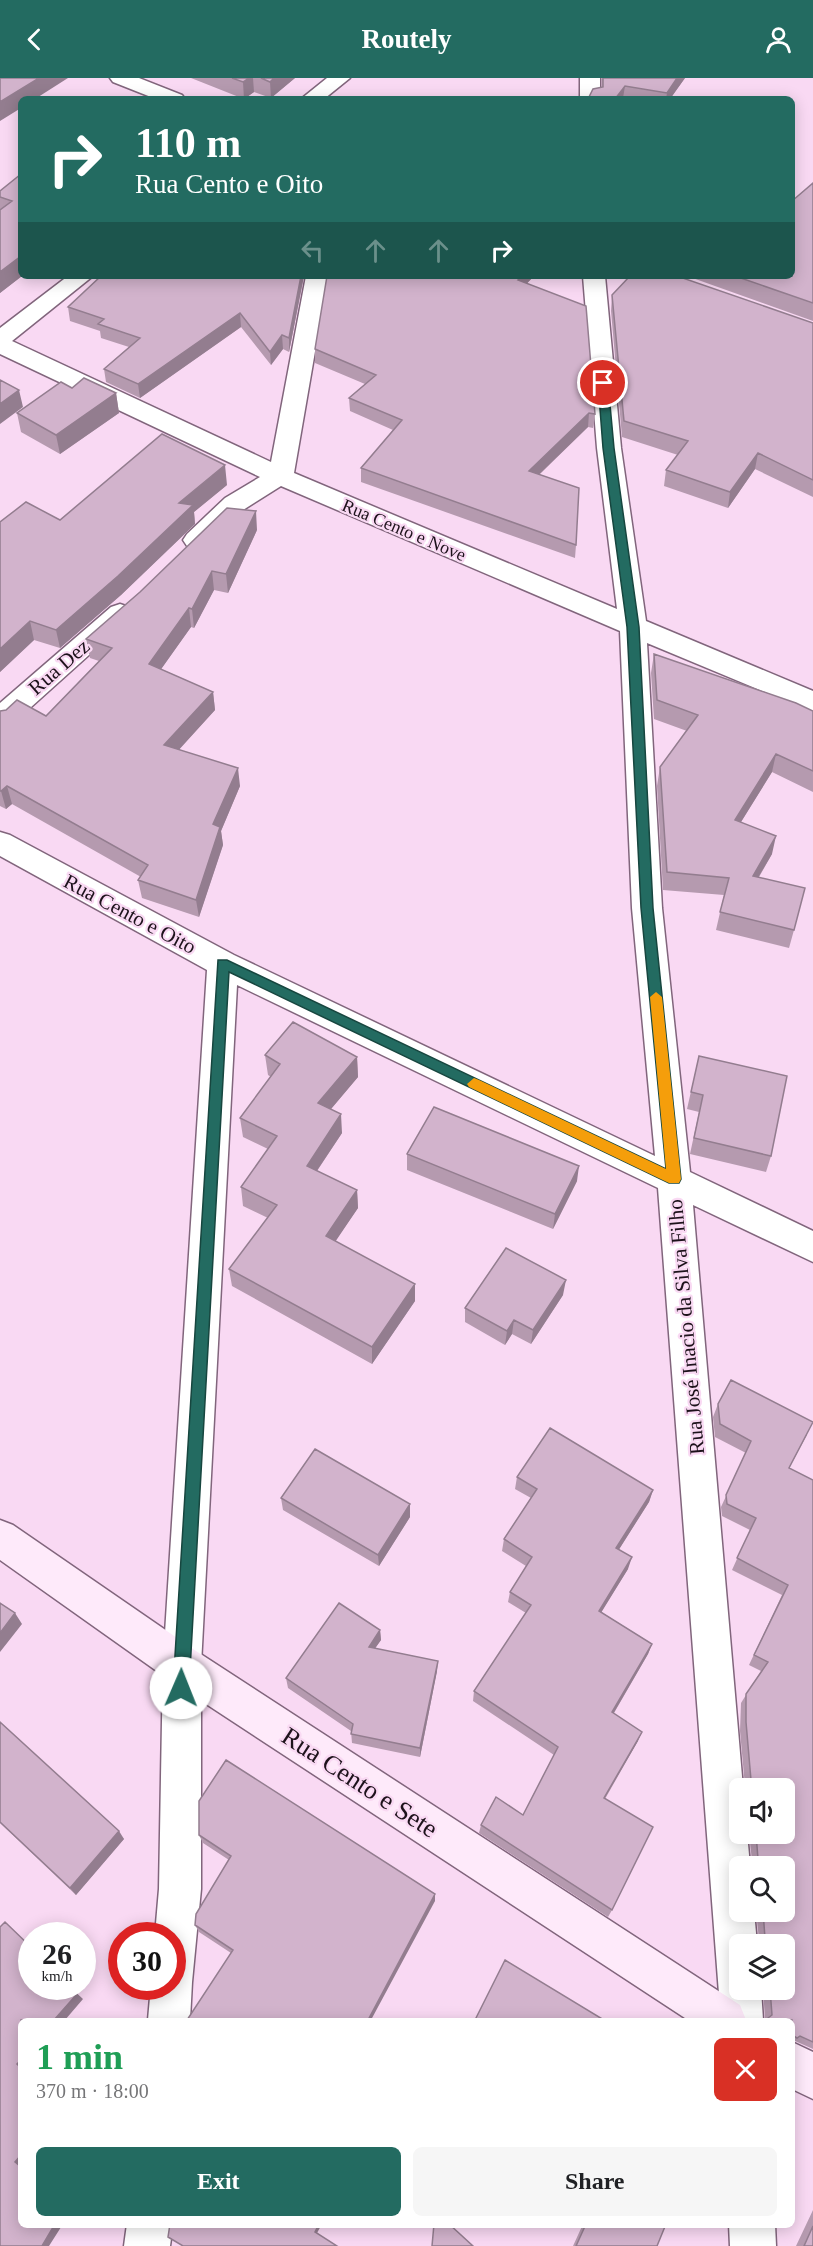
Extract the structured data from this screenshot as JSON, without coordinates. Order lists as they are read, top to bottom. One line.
{"streets":{"street":["Rua Cento e Nove","Rua Dez","Rua Cento e Oito","Rua José Inacio da Silva Filho","Rua Cento e Sete"]},"crossings":[["Rua Cento e Nove","Rua José Inacio da Silva Filho"],["Rua Cento e Oito","Rua José Inacio da Silva Filho"]],"page":{"header":"Routely","turn":["110 m","Rua Cento e Oito"],"speed":"26 km/h","limit":"30","heading":["1 min","370 m · 18:00"],"buttons":["Exit","Share"]}}
